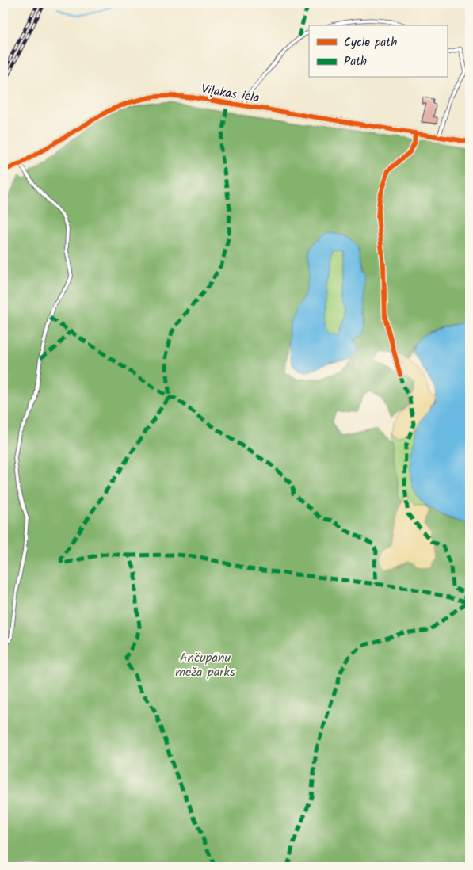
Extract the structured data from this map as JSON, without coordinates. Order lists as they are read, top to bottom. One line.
{"streets":{"street":["Viļakas iela"]},"parks":["Ančupānu meža parks"],"legend":["Cycle path","Path"]}
